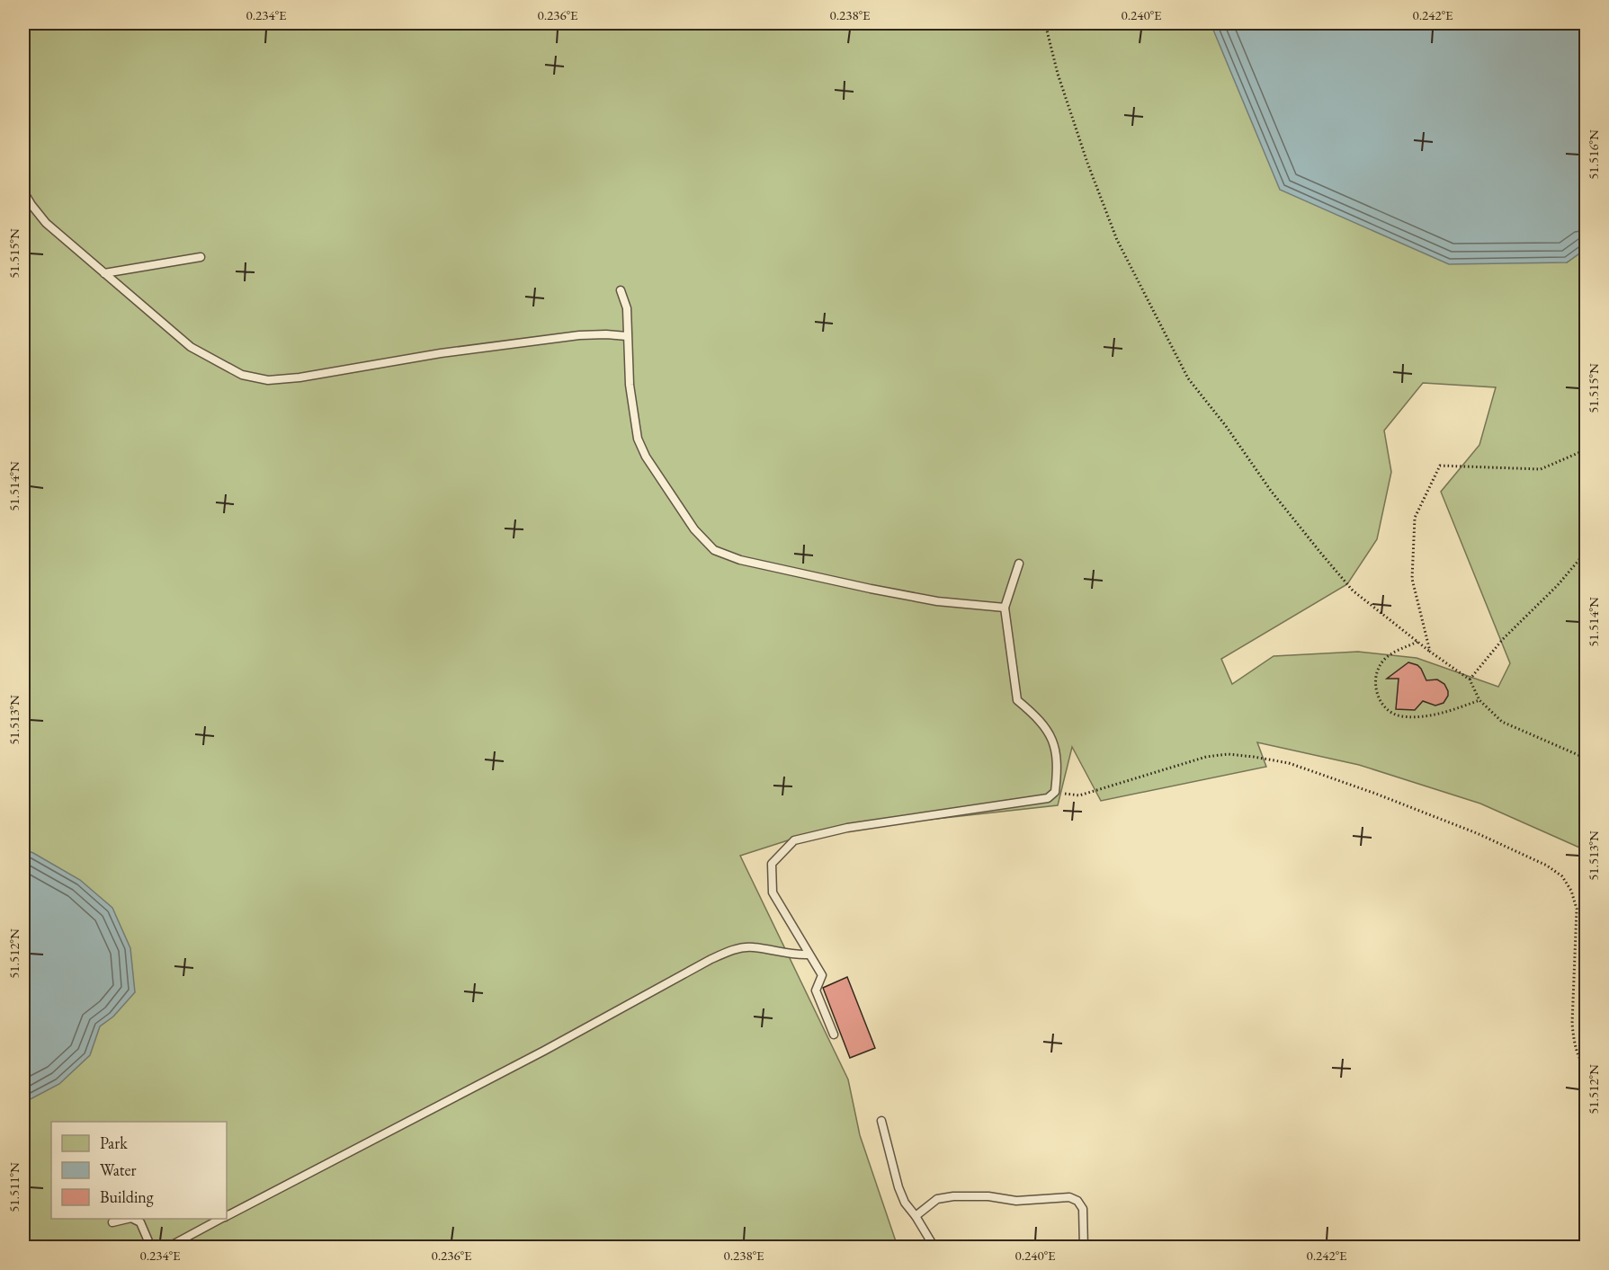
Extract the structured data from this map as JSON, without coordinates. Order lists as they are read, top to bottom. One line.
{"legend":["Park","Water","Building"],"coordinates":["0.234°E","0.236°E","0.238°E","0.240°E","0.242°E","51.516°N","51.515°N","51.514°N","51.513°N","51.512°N","51.511°N"]}
